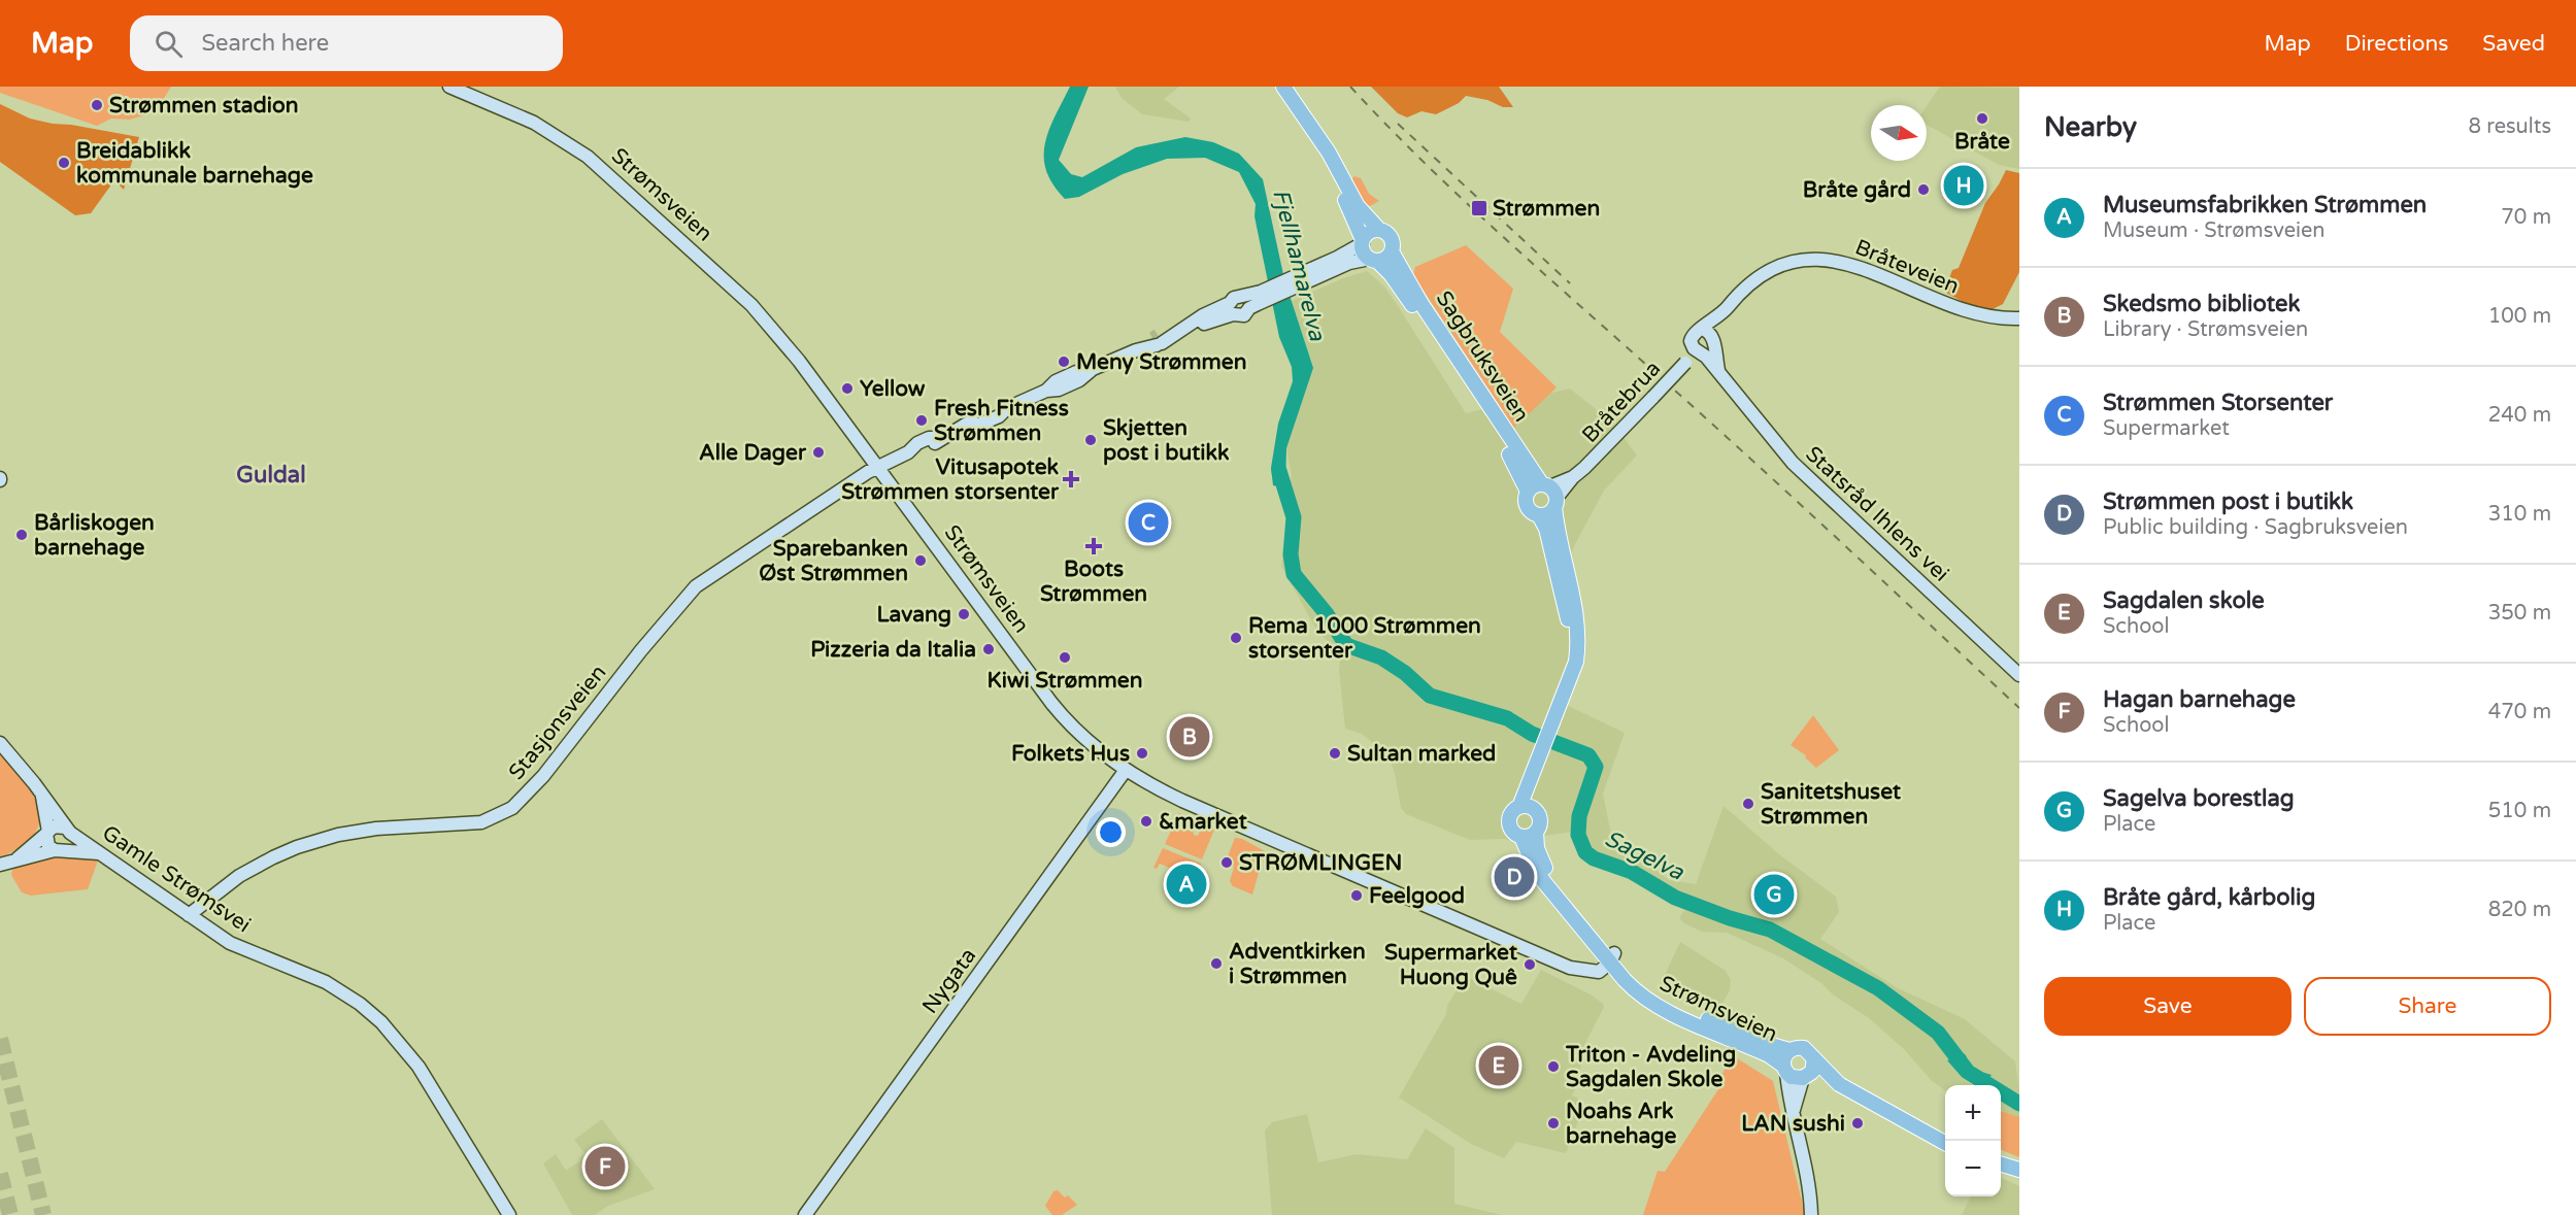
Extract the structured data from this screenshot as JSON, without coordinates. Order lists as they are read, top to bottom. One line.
{"streets":{"main road":["Strømsveien","Bråteveien","Sagbruksveien","Bråtebrua","Statsråd Ihlens vei","Stasjonsveien","Gamle Strømsvei","Nygata"]},"crossings":[["Strømsveien","Stasjonsveien"],["Strømsveien","Nygata"],["Bråteveien","Statsråd Ihlens vei"],["Sagbruksveien","Bråtebrua"],["Bråtebrua","Statsråd Ihlens vei"],["Stasjonsveien","Gamle Strømsvei"]],"districts":["Guldal"],"water":["Fjellhamarelva","Sagelva"],"places":{"other":["Strømmen stadion","Bråte","Breidablikk kommunale barnehage","Bråte gård","Meny Strømmen","Yellow","Fresh Fitness Strømmen","Skjetten post i butikk","Alle Dager","Bårliskogen barnehage","Sparebanken Øst Strømmen","Lavang","Rema 1000 Strømmen storsenter","Pizzeria da Italia","Kiwi Strømmen","Folkets Hus","Sultan marked","Sanitetshuset Strømmen","&market","STRØMLINGEN","Feelgood","Adventkirken i Strømmen","Supermarket Huong Quê","Triton - Avdeling Sagdalen Skole","Noahs Ark barnehage","LAN sushi"],"transit":["Strømmen"],"health":["Vitusapotek Strømmen storsenter","Boots Strømmen"]},"north":"right","page":{"header":"Map","search":"Search here","nav":["Map","Directions","Saved"],"heading":["Nearby","8 results"],"pins":["H","C","B","D","A","G","E","F"],"list":[{"mark":"A","name":"Museumsfabrikken Strømmen","note":"Museum · Strømsveien","value":"70 m"},{"mark":"B","name":"Skedsmo bibliotek","note":"Library · Strømsveien","value":"100 m"},{"mark":"C","name":"Strømmen Storsenter","note":"Supermarket","value":"240 m"},{"mark":"D","name":"Strømmen post i butikk","note":"Public building · Sagbruksveien","value":"310 m"},{"mark":"E","name":"Sagdalen skole","note":"School","value":"350 m"},{"mark":"F","name":"Hagan barnehage","note":"School","value":"470 m"},{"mark":"G","name":"Sagelva borestlag","note":"Place","value":"510 m"},{"mark":"H","name":"Bråte gård, kårbolig","note":"Place","value":"820 m"}],"buttons":["Save","Share"],"map_buttons":["+","−"]}}
